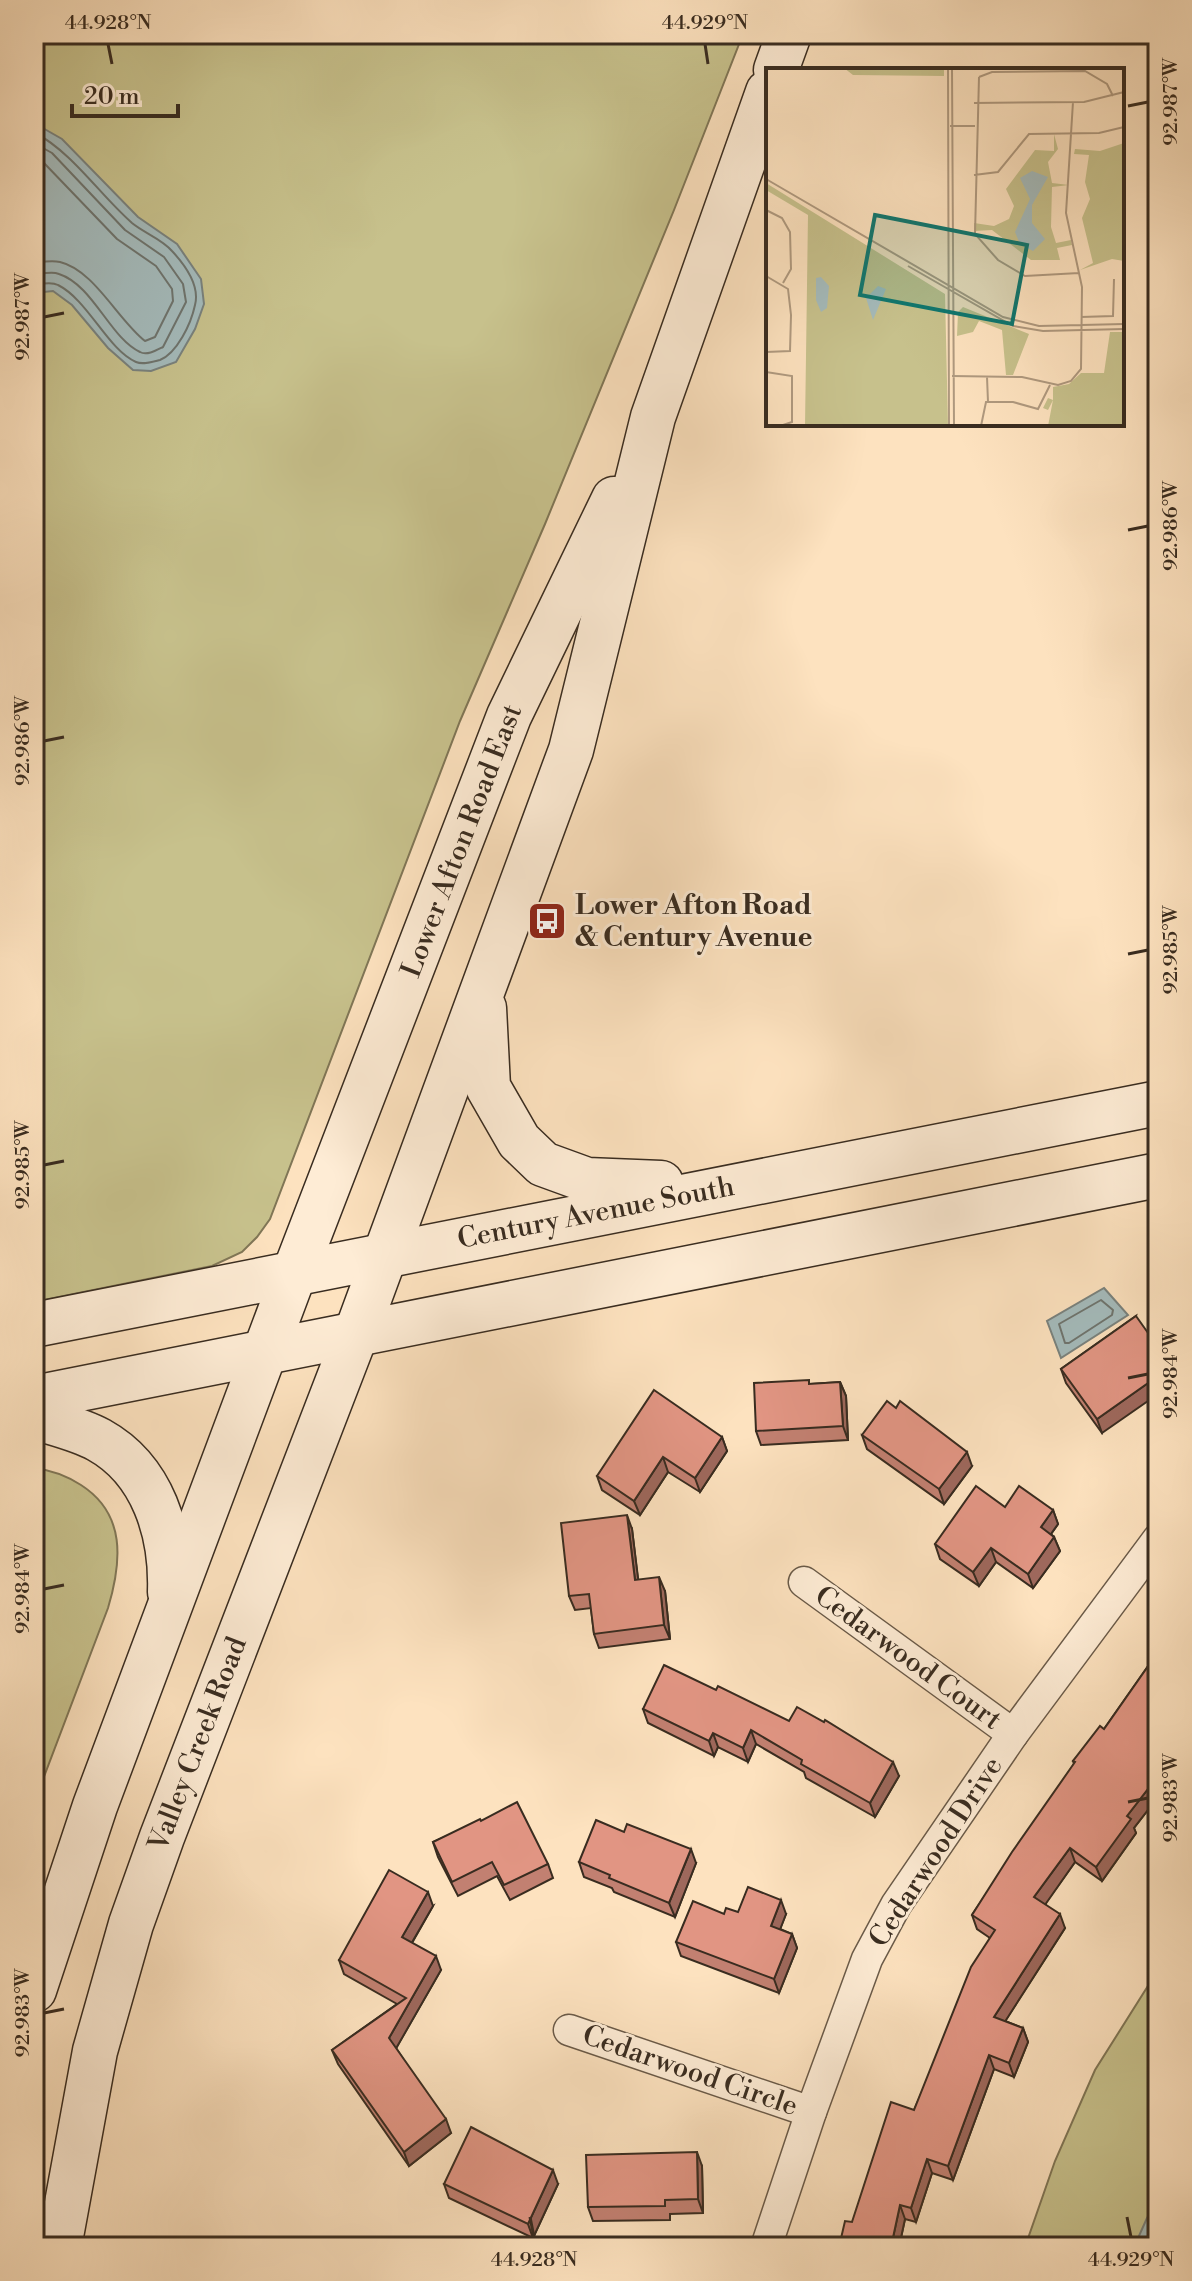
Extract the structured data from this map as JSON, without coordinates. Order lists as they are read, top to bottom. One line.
{"streets":{"main road":["Lower Afton Road East","Century Avenue South","Valley Creek Road"],"street":["Cedarwood Court","Cedarwood Drive","Cedarwood Circle"]},"crossings":[["Lower Afton Road East","Century Avenue South"],["Lower Afton Road East","Valley Creek Road"],["Century Avenue South","Valley Creek Road"],["Cedarwood Court","Cedarwood Drive"],["Cedarwood Drive","Cedarwood Circle"]],"places":{"bus stop":["Lower Afton Road & Century Avenue"]},"scale_bar":"20 m","coordinates":["44.928°N","44.929°N","92.987°W","92.986°W","92.985°W","92.984°W","92.983°W"]}
